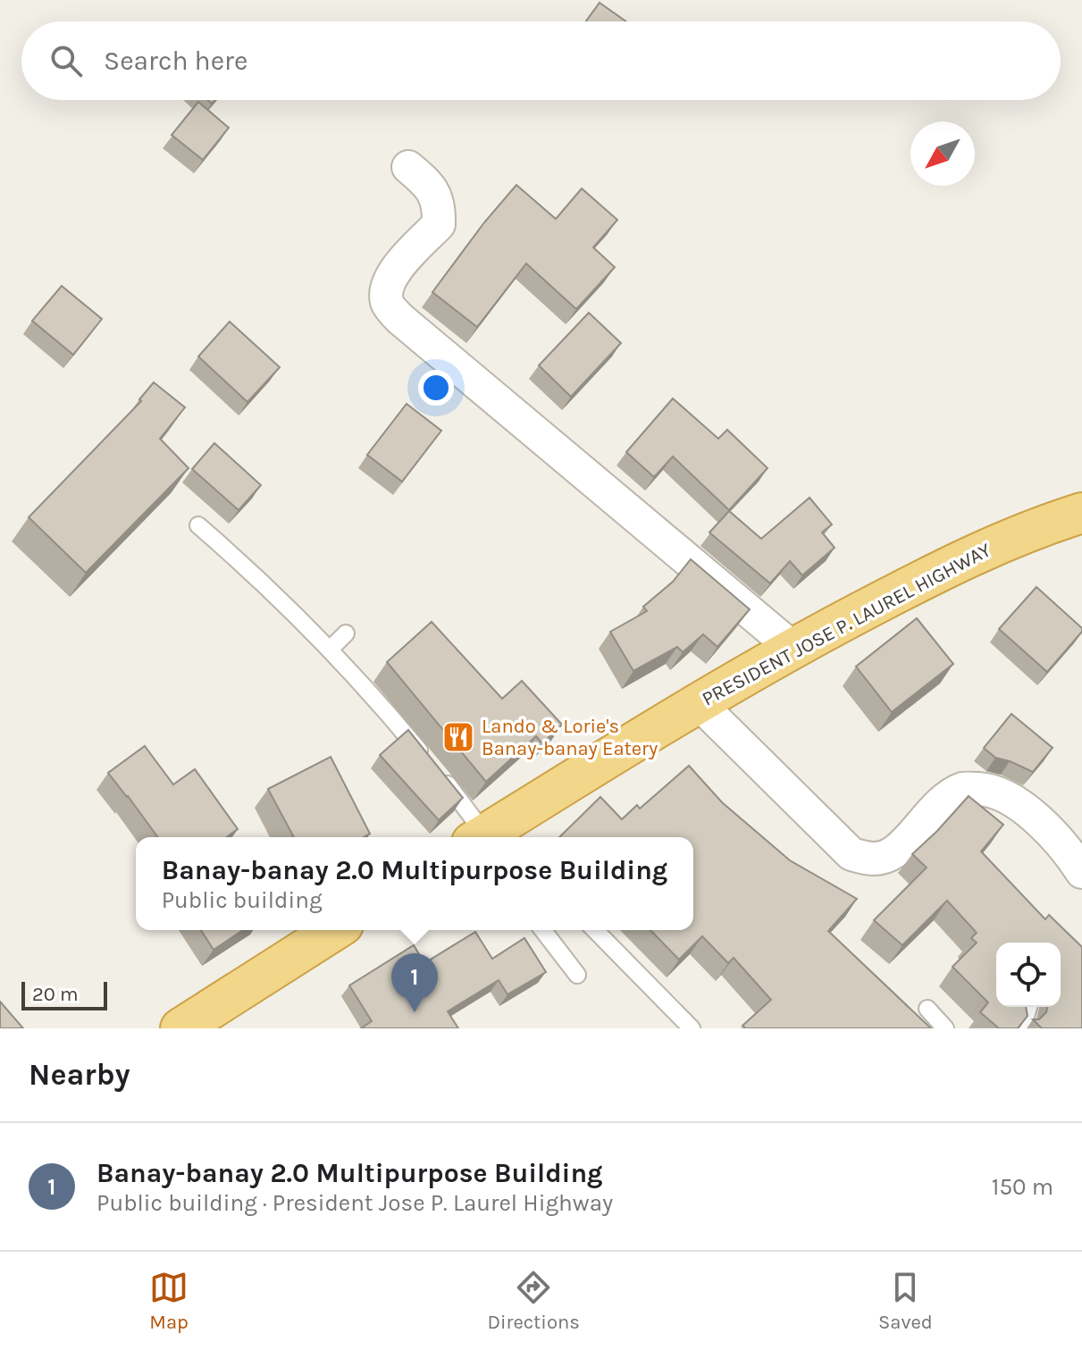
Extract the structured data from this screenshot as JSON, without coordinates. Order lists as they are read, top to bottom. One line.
{"streets":{"highway":["PRESIDENT JOSE P. LAUREL HIGHWAY"]},"places":{"restaurant":["Lando & Lorie's Banay-banay Eatery"]},"scale_bar":"20 m","north":"bottom left","page":{"search":"Search here","popup":["Banay-banay 2.0 Multipurpose Building","Public building"],"pins":"1","scale":"20 m","heading":"Nearby","list":[{"mark":"1","name":"Banay-banay 2.0 Multipurpose Building","note":"Public building · President Jose P. Laurel Highway","value":"150 m"}],"nav":["Map","Directions","Saved"]}}
